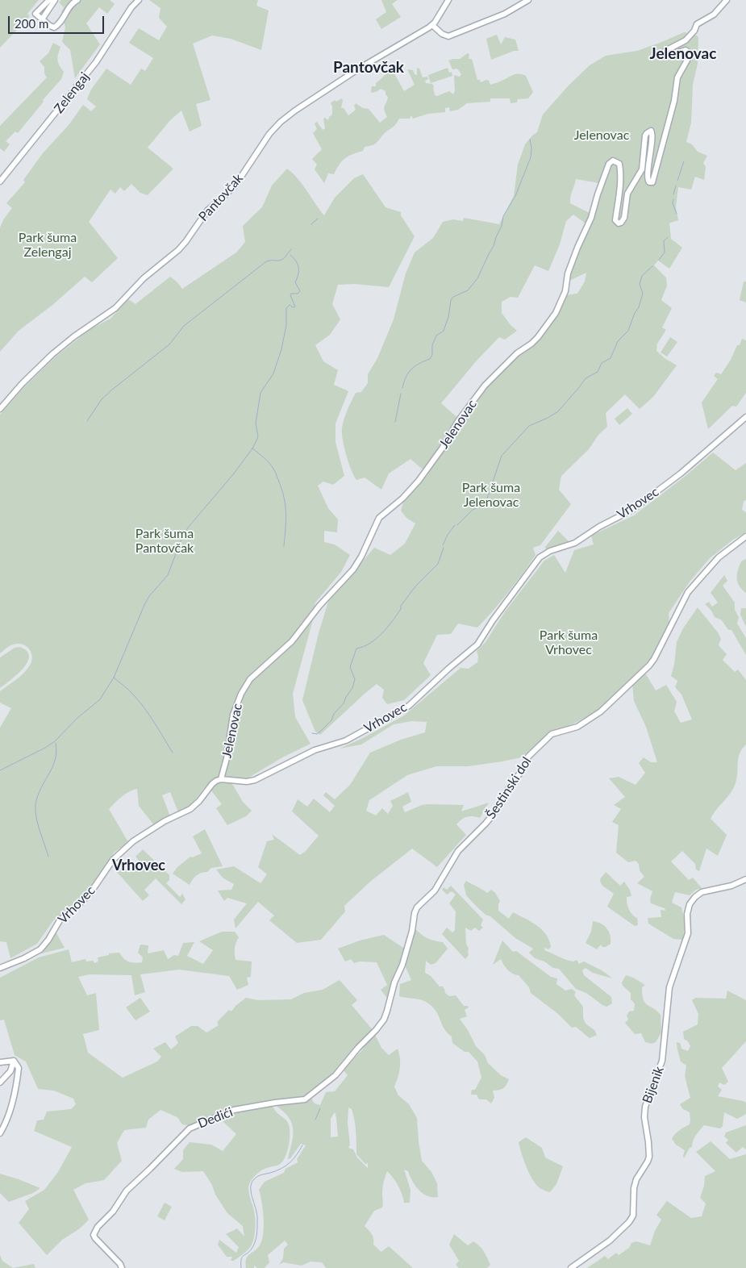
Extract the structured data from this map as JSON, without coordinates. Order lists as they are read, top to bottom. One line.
{"streets":{"street":["Zelengaj","Pantovčak","Jelenovac","Vrhovec","Šestinski dol","Bijenik","Dedići"]},"crossings":[["Jelenovac","Vrhovec"],["Šestinski dol","Dedići"]],"districts":["Jelenovac","Pantovčak","Vrhovec"],"parks":["Jelenovac","Park šuma Zelengaj","Park šuma Jelenovac","Park šuma Pantovčak","Park šuma Vrhovec"],"scale_bar":"200 m"}
